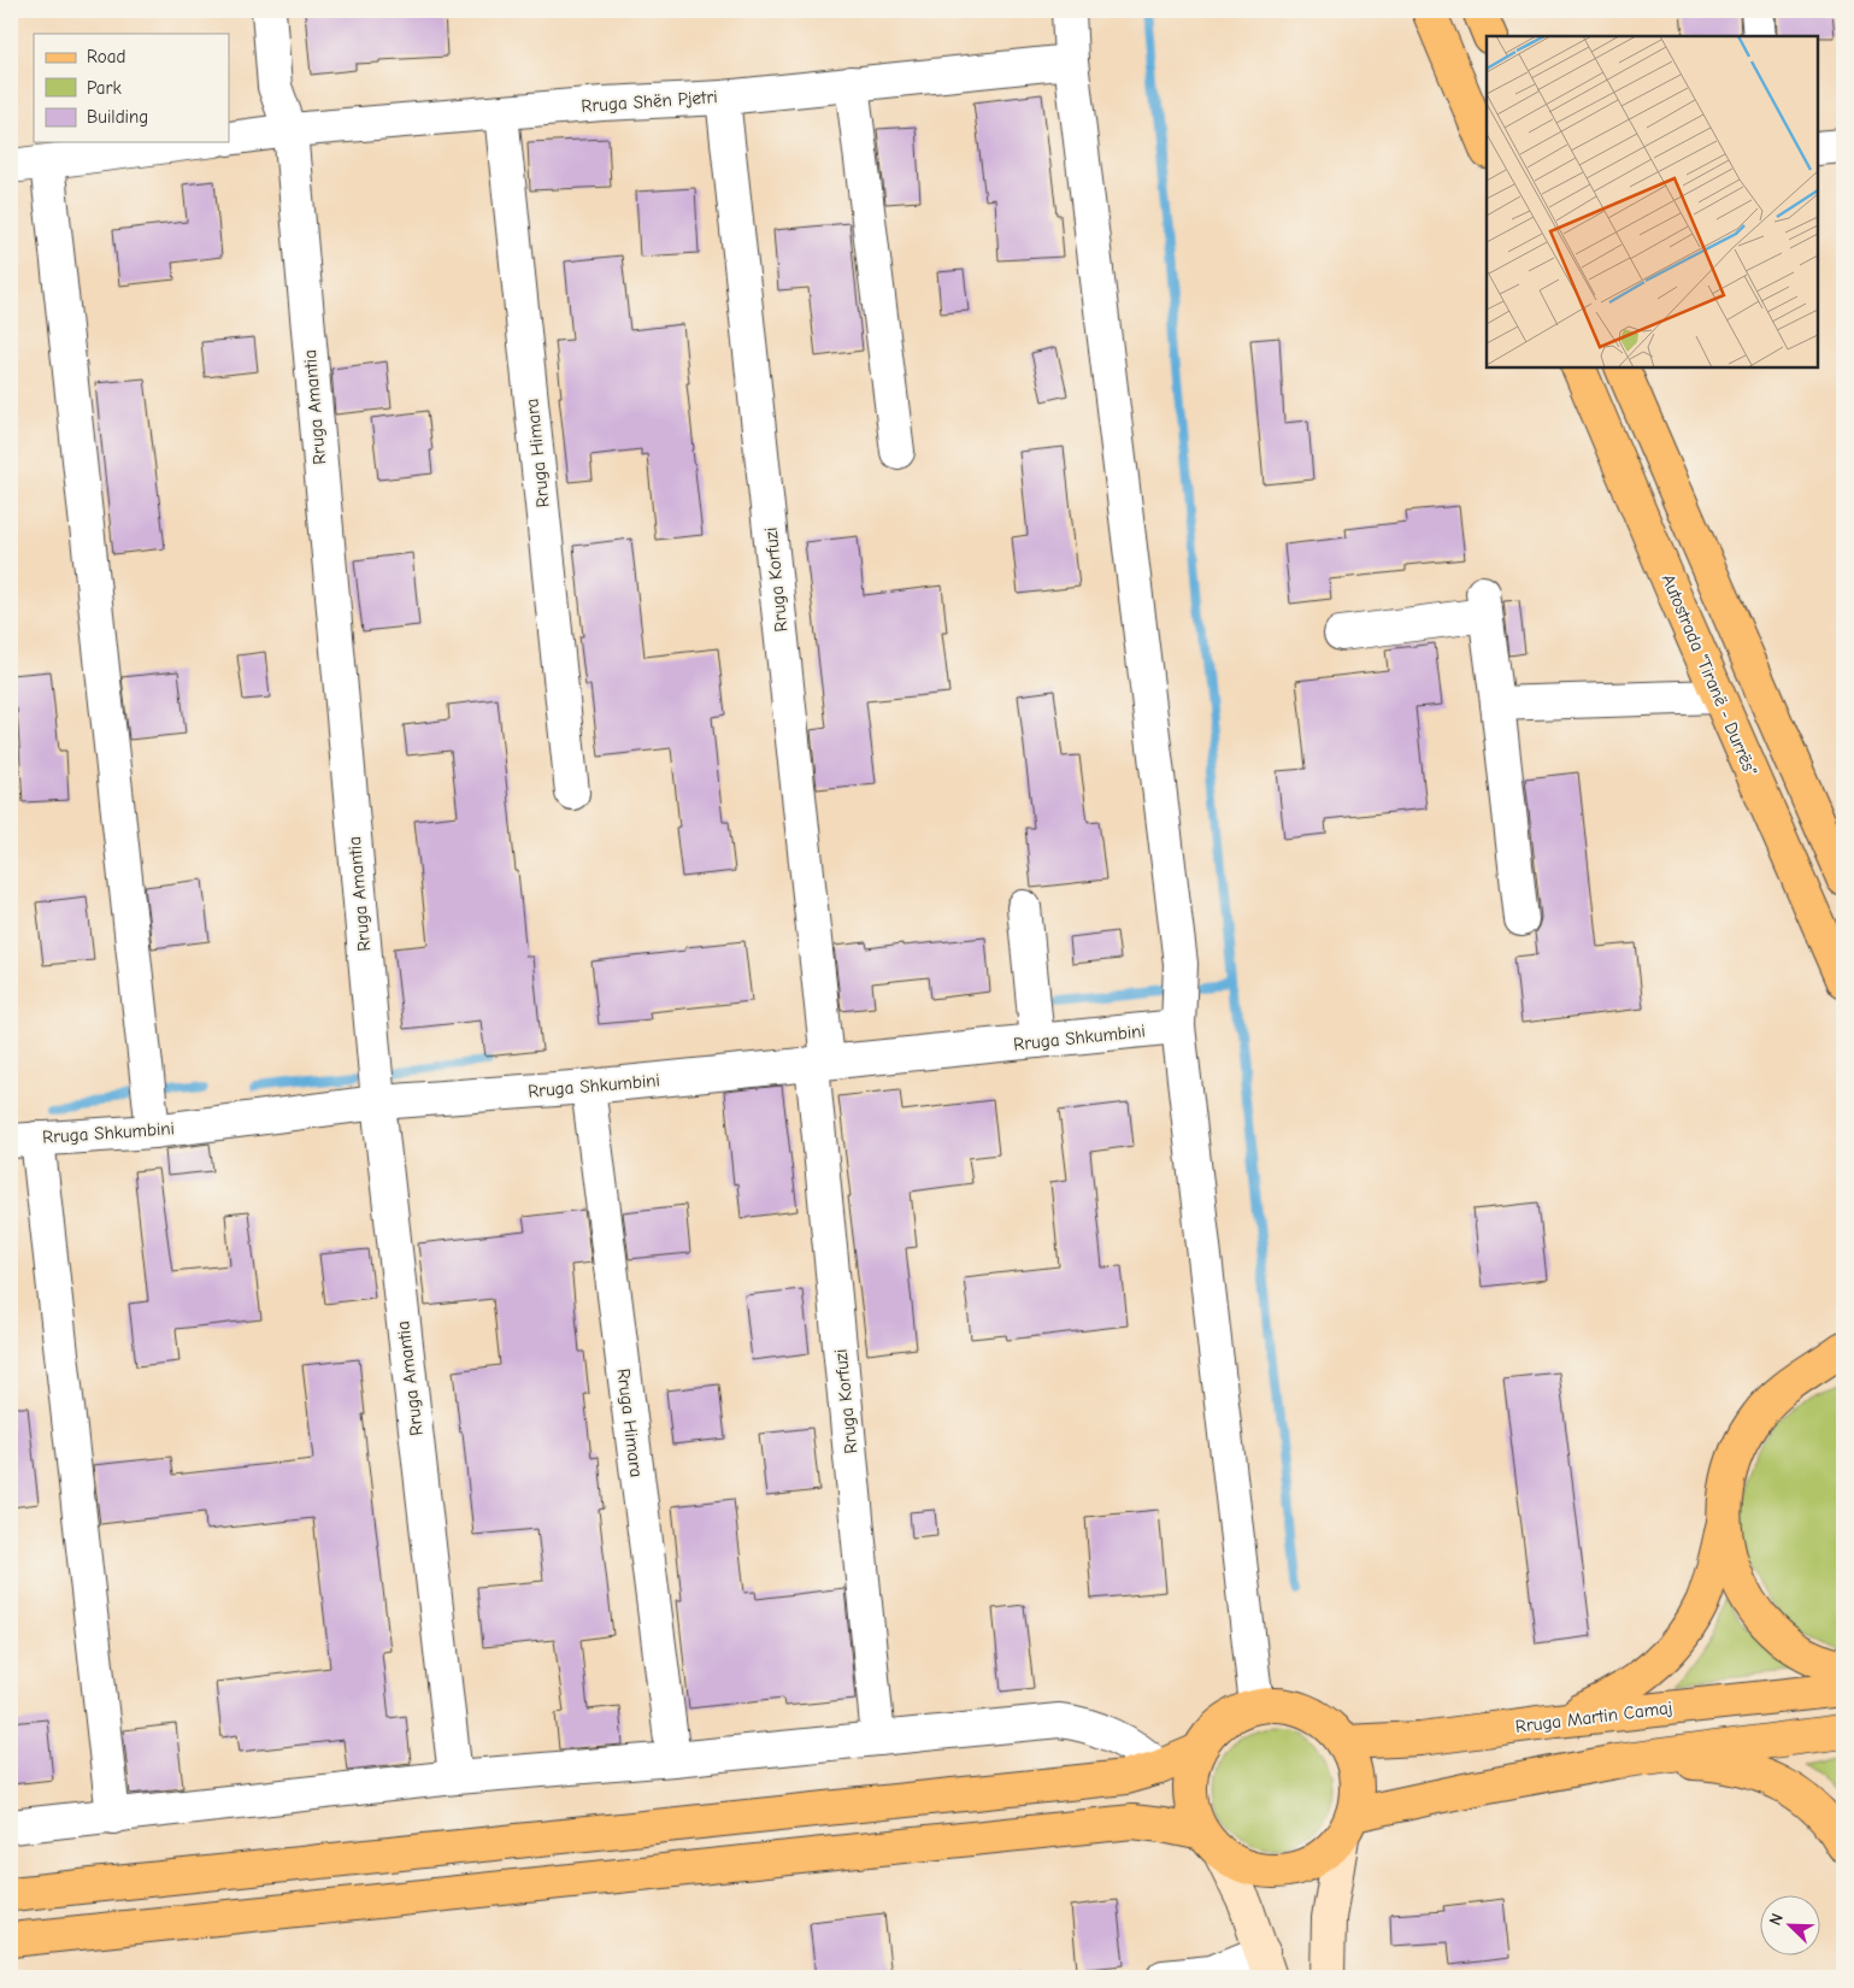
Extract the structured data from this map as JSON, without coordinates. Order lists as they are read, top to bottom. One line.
{"streets":{"main road":["Autostrada \"Tiranë - Durrës\"","Rruga Martin Camaj"],"street":["Rruga Shën Pjetri","Rruga Amantia","Rruga Himara","Rruga Korfuzi","Rruga Shkumbini"]},"crossings":[["Rruga Shën Pjetri","Rruga Amantia"],["Rruga Shën Pjetri","Rruga Himara"],["Rruga Shën Pjetri","Rruga Korfuzi"],["Rruga Amantia","Rruga Shkumbini"],["Rruga Himara","Rruga Shkumbini"],["Rruga Korfuzi","Rruga Shkumbini"]],"legend":["Road","Park","Building"],"north":"top left"}
